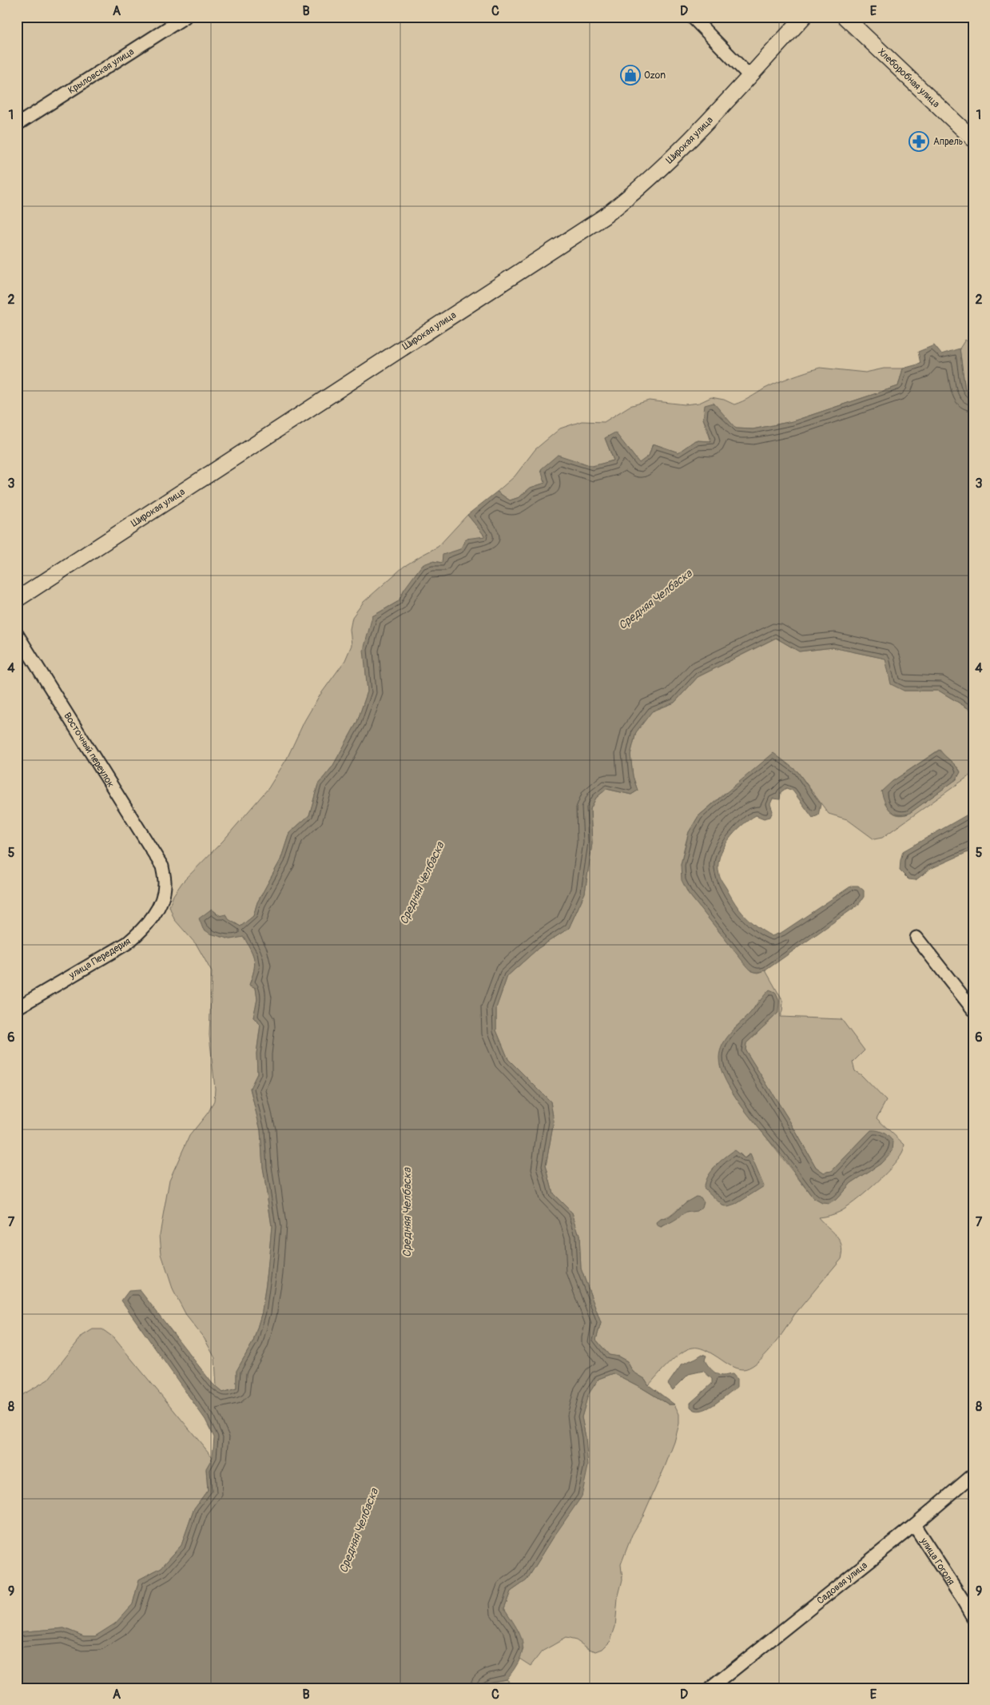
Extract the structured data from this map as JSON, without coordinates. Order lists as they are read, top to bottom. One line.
{"streets":{"street":["Крыловская улица","Хлеборобная улица","Широкая улица","Восточный переулок","улица Передерия","улица Гоголя","Садовая улица"]},"crossings":[["Восточный переулок","улица Передерия"],["улица Гоголя","Садовая улица"]],"water":["Средняя Челбаска"],"places":{"shop":["Ozon"],"pharmacy":["Апрель"]},"grid":{"columns":["A","B","C","D","E"],"rows":["1","2","3","4","5","6","7","8","9"]}}
